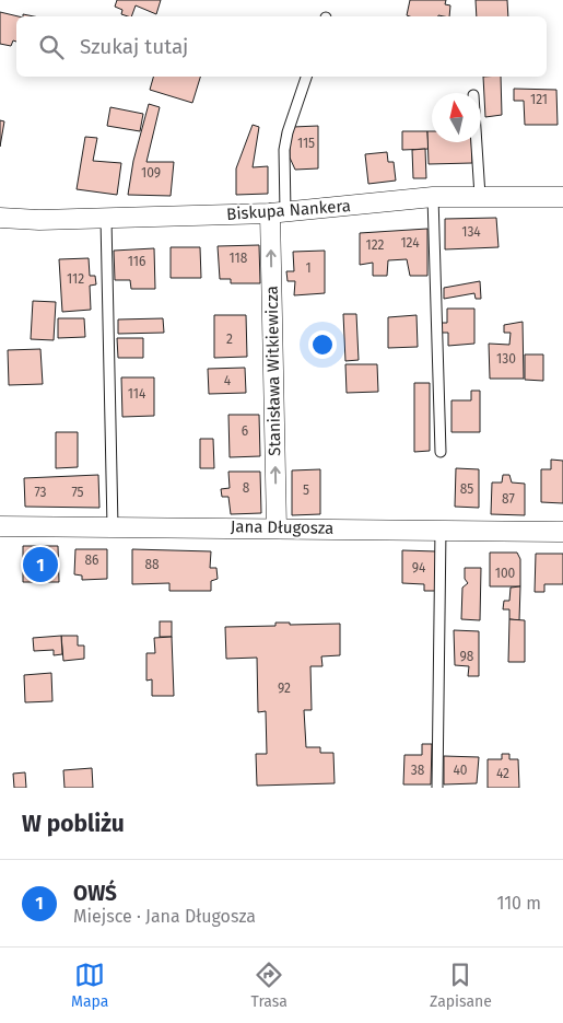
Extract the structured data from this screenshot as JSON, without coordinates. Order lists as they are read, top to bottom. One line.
{"streets":{"street":["Biskupa Nankera","Stanisława Witkiewicza","Jana Długosza"]},"crossings":[["Biskupa Nankera","Stanisława Witkiewicza"],["Stanisława Witkiewicza","Jana Długosza"]],"one_way":["Stanisława Witkiewicza"],"house_numbers":["121","115","109","134","124","122","118","116","1","112","2","130","4","114","6","8","85","5","73","75","87","86","88","94","100","98","92","38","40","42"],"north":"top","page":{"search":"Szukaj tutaj","pins":"1","heading":"W pobliżu","list":[{"mark":"1","name":"OWŚ","note":"Miejsce · Jana Długosza","value":"110 m"}],"nav":["Mapa","Trasa","Zapisane"]}}
